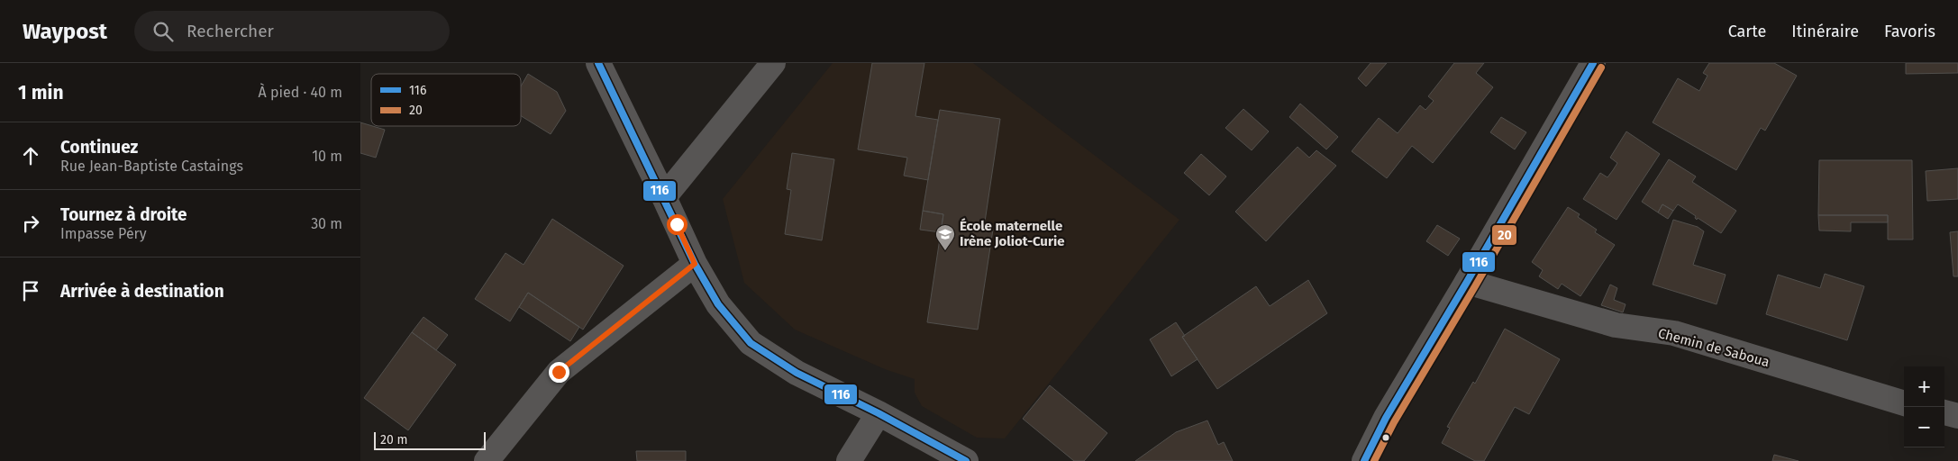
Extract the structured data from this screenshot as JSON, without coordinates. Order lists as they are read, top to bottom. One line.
{"streets":{"street":["Chemin de Saboua"]},"places":{"school or university":["École maternelle Irène Joliot-Curie"]},"lines":["transit line 116","transit line 20"],"legend":["116","20"],"scale_bar":"20 m","page":{"header":"Waypost","search":"Rechercher","nav":["Carte","Itinéraire","Favoris"],"heading":["1 min","À pied · 40 m"],"list":[["Continuez","Rue Jean-Baptiste Castaings","10 m"],["Tournez à droite","Impasse Péry","30 m"],"Arrivée à destination"],"map_buttons":["+","−"],"scale":"20 m"}}
